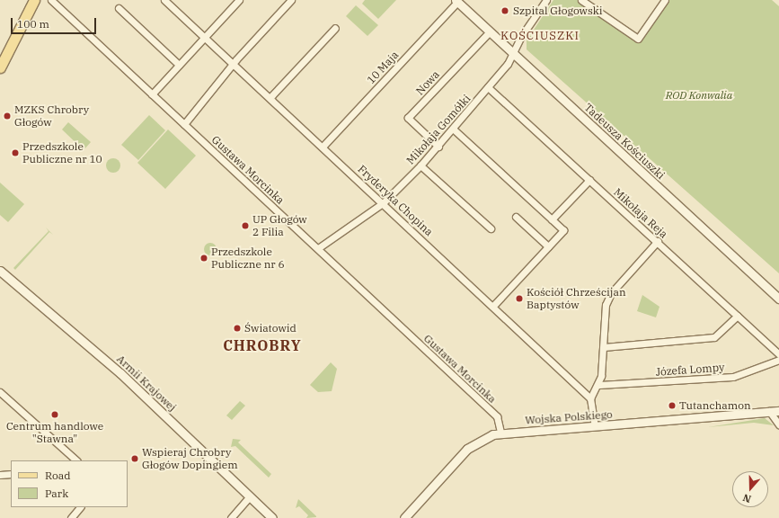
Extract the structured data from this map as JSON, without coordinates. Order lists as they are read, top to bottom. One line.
{"streets":{"street":["10 Maja","Nowa","Mikołaja Gomółki","Tadeusza Kościuszki","Gustawa Morcinka","Fryderyka Chopina","Mikołaja Reja","Józefa Lompy","Armii Krajowej","Wojska Polskiego"]},"crossings":[["10 Maja","Tadeusza Kościuszki"],["10 Maja","Fryderyka Chopina"],["Nowa","Mikołaja Gomółki"],["Nowa","Tadeusza Kościuszki"],["Mikołaja Gomółki","Tadeusza Kościuszki"],["Mikołaja Gomółki","Gustawa Morcinka"],["Mikołaja Gomółki","Fryderyka Chopina"],["Mikołaja Gomółki","Mikołaja Reja"],["Gustawa Morcinka","Wojska Polskiego"]],"districts":["KOŚCIUSZKI","CHROBRY"],"parks":["ROD Konwalia"],"places":["Szpital Głogowski","MZKS Chrobry Głogów","Przedszkole Publiczne nr 10","UP Głogów 2 Filia","Przedszkole Publiczne nr 6","Kościół Chrześcijan Baptystów","Światowid","Tutanchamon","Centrum handlowe \"Stawna\"","Wspieraj Chrobry Głogów Dopingiem"],"legend":["Road","Park"],"scale_bar":"100 m","north":"bottom"}
